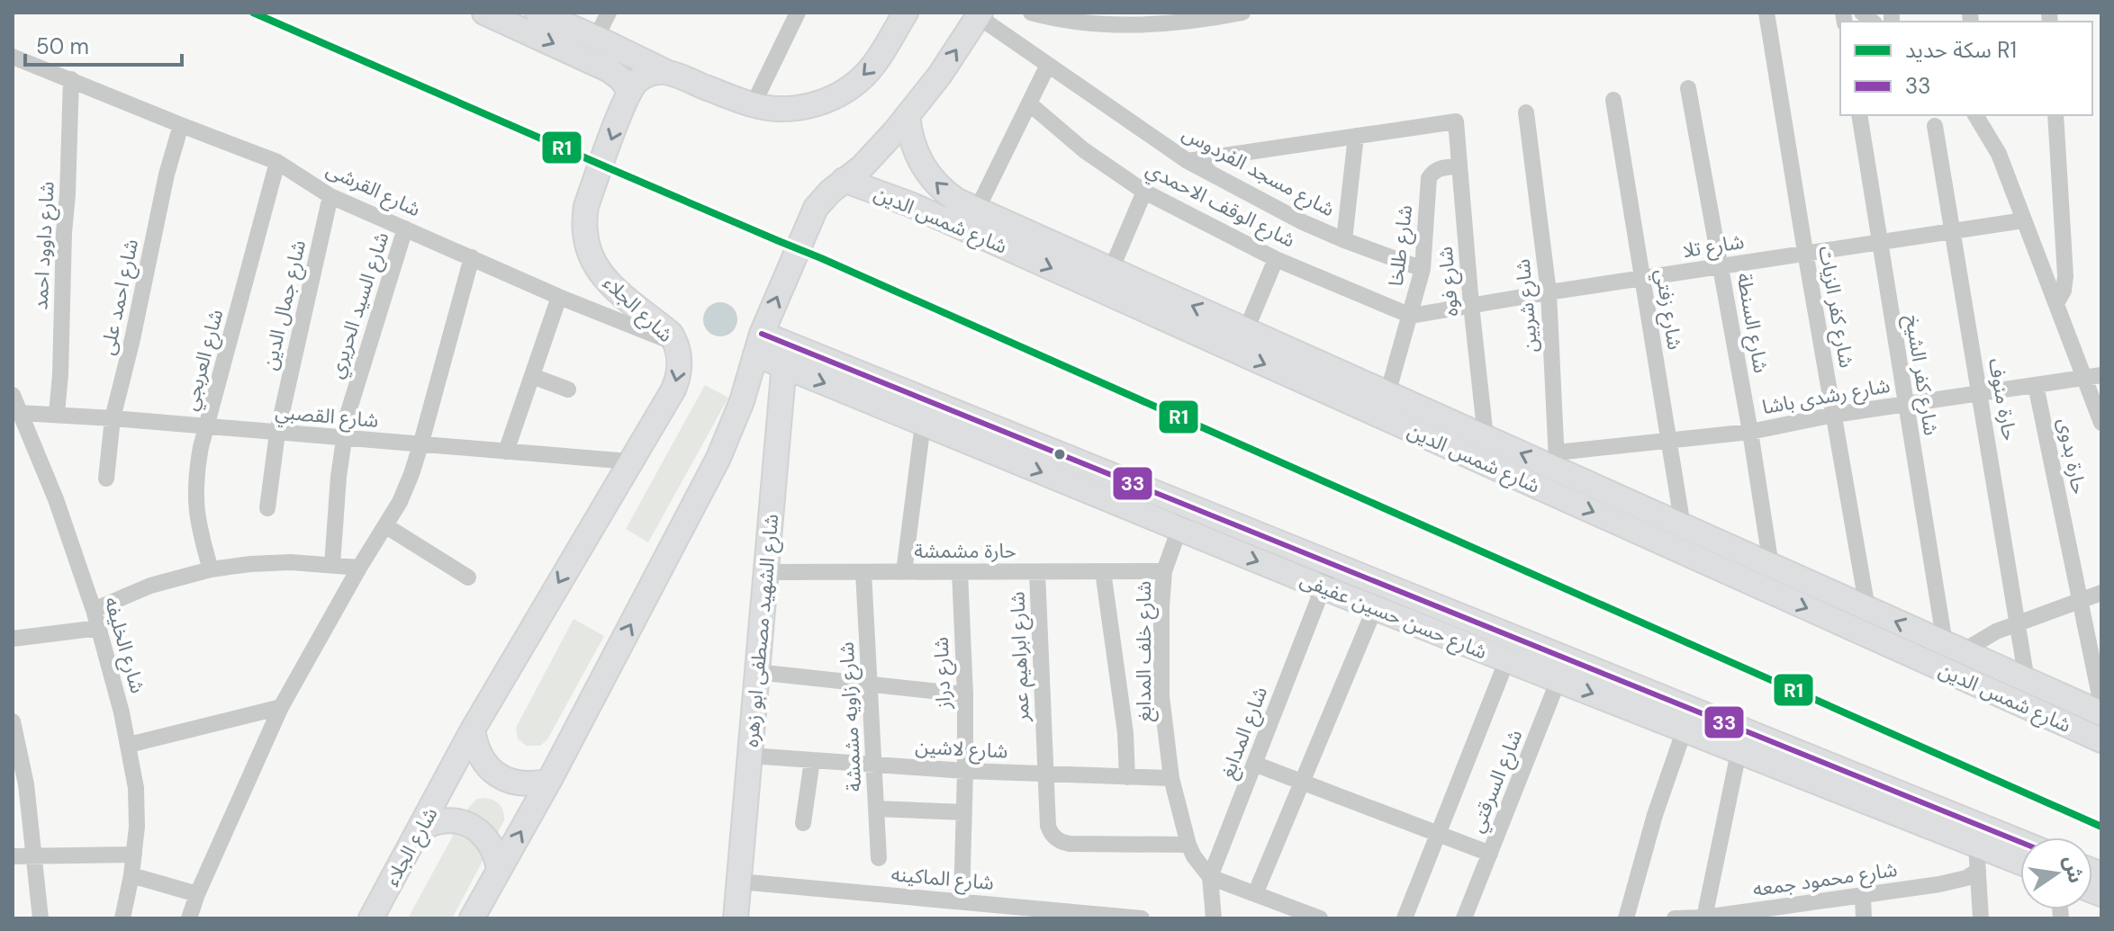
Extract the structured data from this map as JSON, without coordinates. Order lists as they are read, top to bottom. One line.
{"streets":{"street":["شارع مسجد الفردوس","شارع القرشى","شارع الوقف الاحمدي","شارع شمس الدين","شارع داوود احمد","شارع طلخا","شارع تلا","شارع فوه","شارع احمد على","شارع جمال الدين","شارع السيد الحريري","شارع شربين","شارع كفر الزيات","شارع الجلاء","شارع زفتي","شارع السنطة","شارع العربجي","شارع كفر الشيخ","شارع رشدى باشا","حارة منوف","شارع القصبي","حارة بدوى","حارة مشمشة","شارع حسن حسين عفيفى","شارع الشهيد مصطفى ابو زهره","شارع الخليفه","شارع خلف المدابغ","شارع ابراهيم عمر","شارع دراز","شارع زاويه مشمشة","شارع المدابغ","شارع لاشين","شارع السرقتي","شارع الماكينه","شارع محمود جمعه"]},"crossings":[["شارع مسجد الفردوس","شارع طلخا"],["شارع القرشى","شارع داوود احمد"],["شارع القرشى","شارع احمد على"],["شارع القرشى","شارع جمال الدين"],["شارع القرشى","شارع السيد الحريري"],["شارع القرشى","شارع الجلاء"],["شارع القرشى","شارع العربجي"],["شارع الوقف الاحمدي","شارع طلخا"],["شارع الوقف الاحمدي","شارع تلا"],["شارع شمس الدين","شارع طلخا"],["شارع شمس الدين","شارع فوه"],["شارع شمس الدين","شارع شربين"],["شارع شمس الدين","شارع كفر الزيات"],["شارع شمس الدين","شارع زفتي"],["شارع شمس الدين","شارع السنطة"],["شارع شمس الدين","شارع كفر الشيخ"],["شارع شمس الدين","شارع رشدى باشا"],["شارع شمس الدين","حارة منوف"],["شارع داوود احمد","شارع القصبي"],["شارع طلخا","شارع تلا"],["شارع طلخا","شارع فوه"],["شارع تلا","شارع فوه"],["شارع تلا","شارع شربين"],["شارع تلا","شارع كفر الزيات"],["شارع تلا","شارع زفتي"],["شارع تلا","شارع السنطة"],["شارع تلا","شارع كفر الشيخ"],["شارع تلا","حارة منوف"],["شارع احمد على","شارع القصبي"],["شارع جمال الدين","شارع القصبي"],["شارع السيد الحريري","شارع القصبي"],["شارع شربين","شارع رشدى باشا"],["شارع كفر الزيات","شارع رشدى باشا"],["شارع الجلاء","شارع القصبي"],["شارع زفتي","شارع رشدى باشا"],["شارع السنطة","شارع رشدى باشا"],["شارع العربجي","شارع القصبي"],["شارع كفر الشيخ","شارع رشدى باشا"],["شارع رشدى باشا","حارة منوف"],["شارع رشدى باشا","حارة بدوى"],["شارع القصبي","شارع الخليفه"],["حارة مشمشة","شارع الشهيد مصطفى ابو زهره"],["حارة مشمشة","شارع خلف المدابغ"],["حارة مشمشة","شارع ابراهيم عمر"],["حارة مشمشة","شارع دراز"],["حارة مشمشة","شارع زاويه مشمشة"],["شارع حسن حسين عفيفى","شارع الشهيد مصطفى ابو زهره"],["شارع حسن حسين عفيفى","شارع خلف المدابغ"],["شارع حسن حسين عفيفى","شارع المدابغ"],["شارع حسن حسين عفيفى","شارع السرقتي"],["شارع الشهيد مصطفى ابو زهره","شارع لاشين"],["شارع الشهيد مصطفى ابو زهره","شارع الماكينه"],["شارع خلف المدابغ","شارع ابراهيم عمر"],["شارع خلف المدابغ","شارع المدابغ"],["شارع خلف المدابغ","شارع لاشين"],["شارع ابراهيم عمر","شارع لاشين"],["شارع دراز","شارع لاشين"],["شارع دراز","شارع الماكينه"],["شارع زاويه مشمشة","شارع لاشين"]],"lines":["rail line R1","transit line 33"],"legend":["سكة حديد R1","33"],"scale_bar":"50 m","north":"right"}
